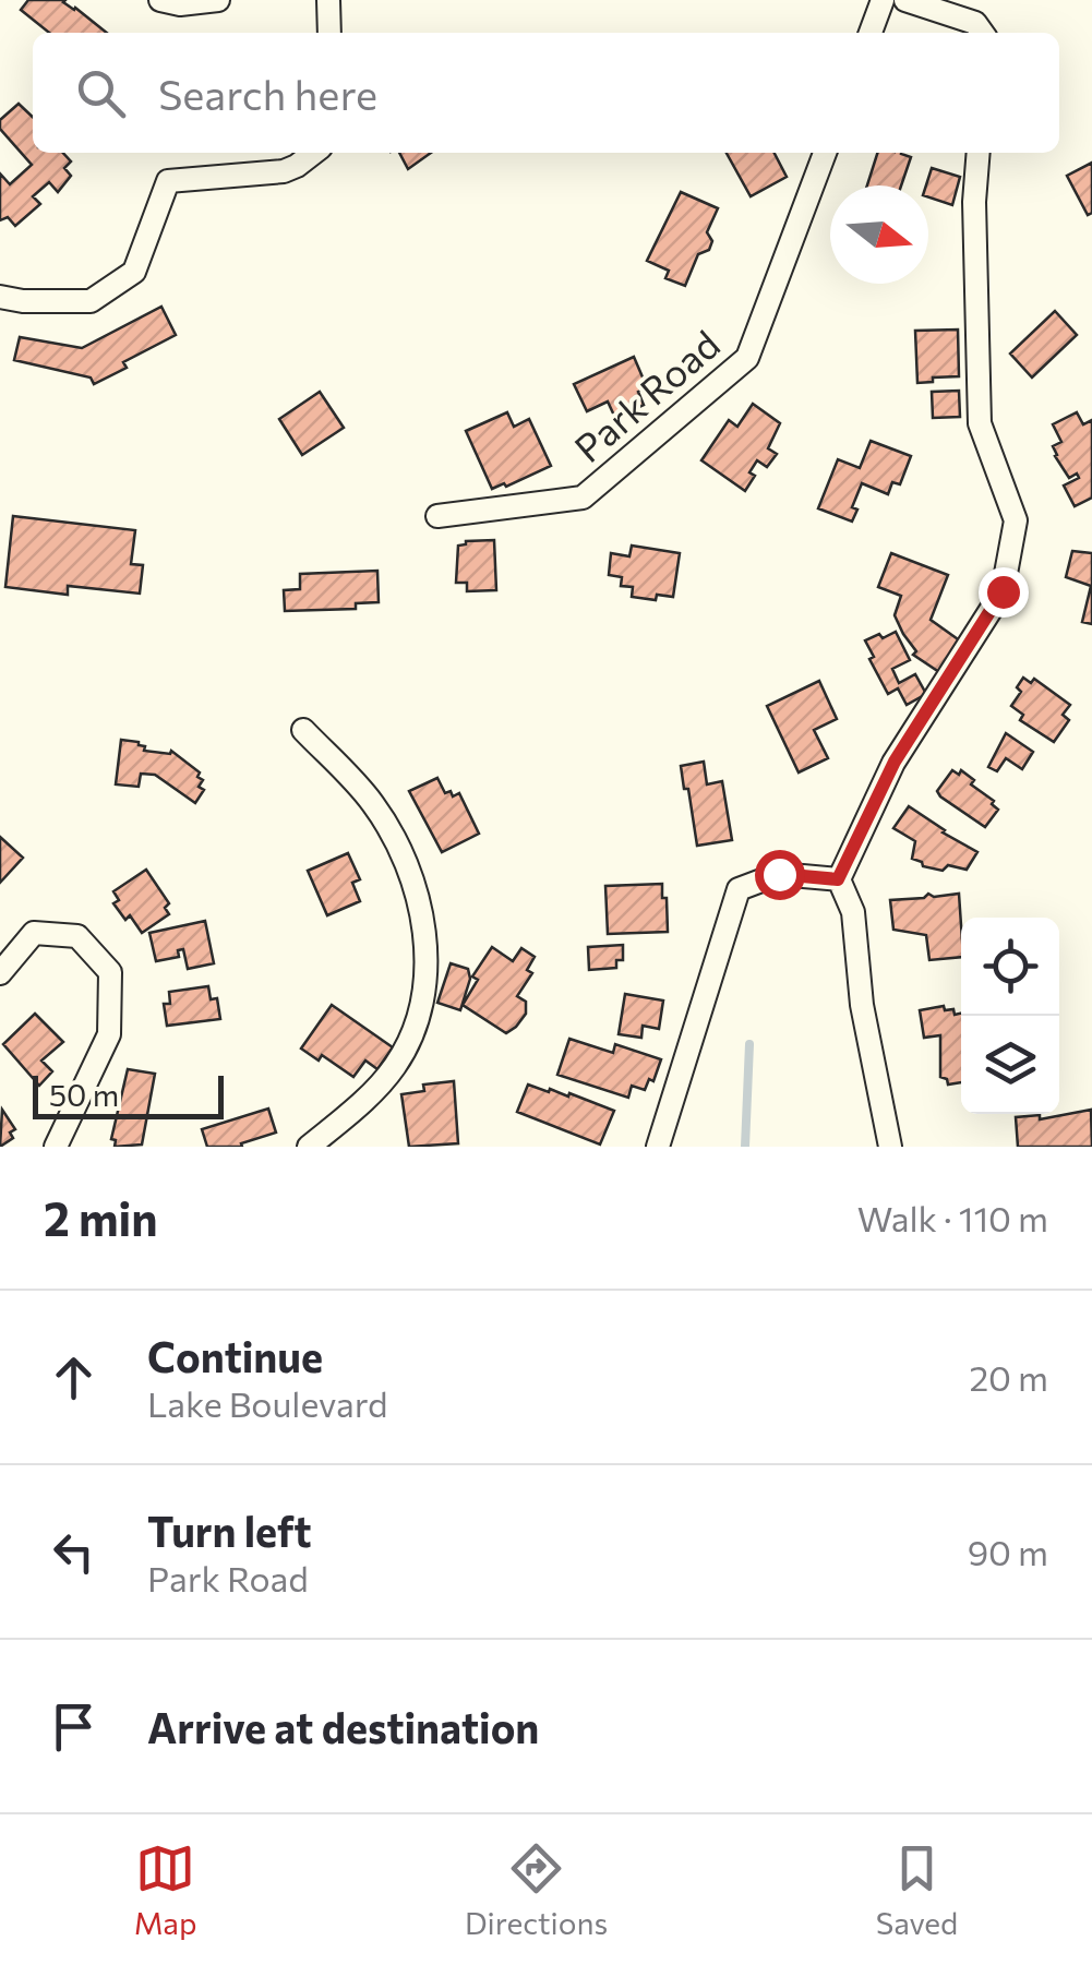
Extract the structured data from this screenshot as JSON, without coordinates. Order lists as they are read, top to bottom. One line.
{"streets":{"street":["Park Road"]},"scale_bar":"50 m","north":"right","page":{"search":"Search here","scale":"50 m","heading":["2 min","Walk · 110 m"],"list":[["Continue","Lake Boulevard","20 m"],["Turn left","Park Road","90 m"],"Arrive at destination"],"nav":["Map","Directions","Saved"]}}
